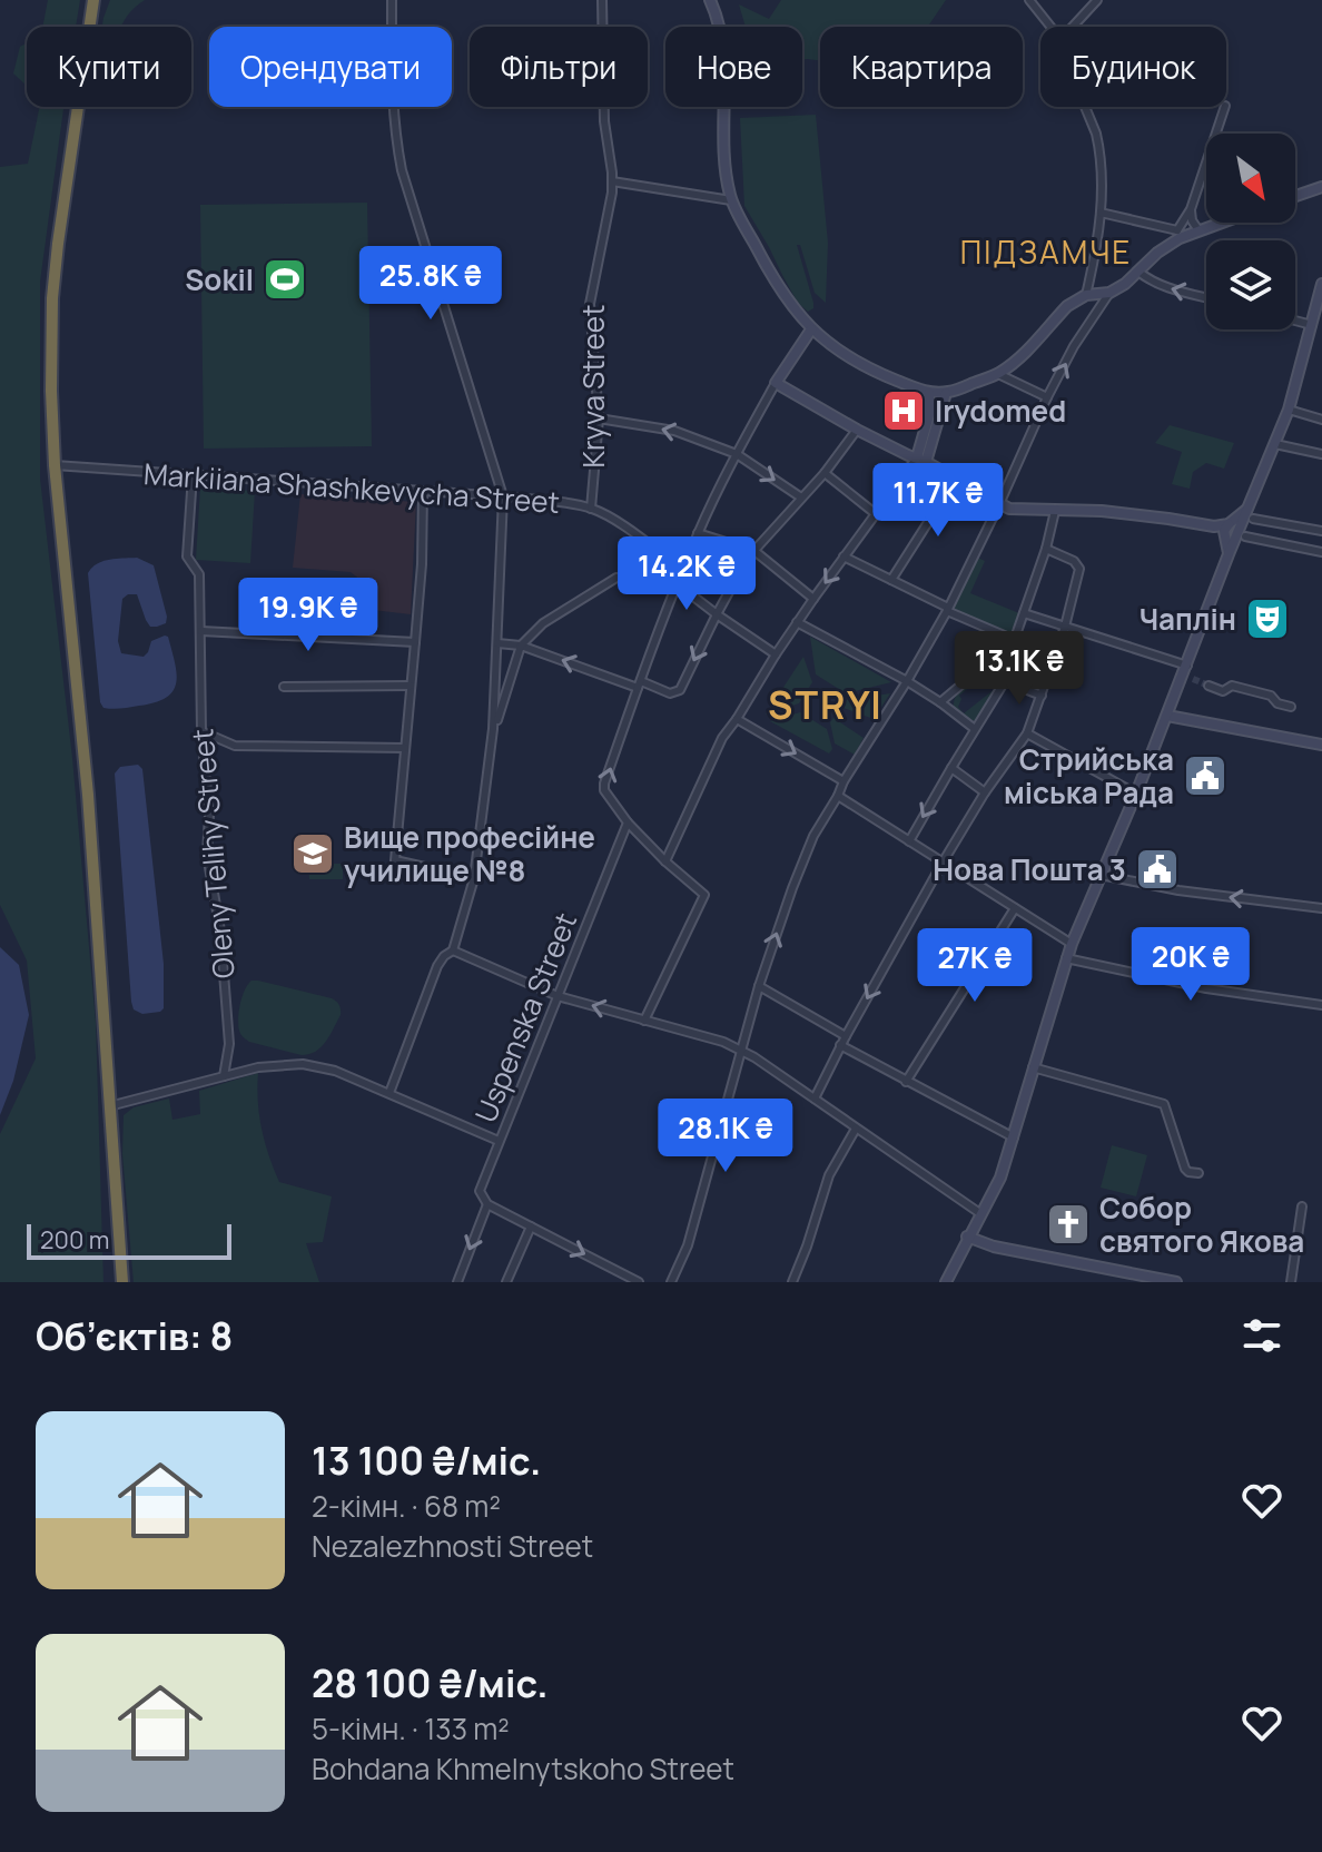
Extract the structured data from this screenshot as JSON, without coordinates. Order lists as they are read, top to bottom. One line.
{"streets":{"street":["Kryva Street","Markiiana Shashkevycha Street","Oleny Telihy Street","Uspenska Street"]},"crossings":[["Kryva Street","Markiiana Shashkevycha Street"],["Markiiana Shashkevycha Street","Oleny Telihy Street"]],"districts":["ПІДЗАМЧЕ","STRYI"],"places":{"sports":["Sokil"],"hospital":["Irydomed"],"theatre":["Чаплін"],"public building":["Стрийська міська Рада","Нова Пошта 3"],"school or university":["Вище професійне училище №8"],"church":["Собор святого Якова"]},"scale_bar":"200 m","north":"bottom right","page":{"chip":["Купити","Орендувати","Фільтри","Нове","Квартира","Будинок"],"price":["25.8K ₴","11.7K ₴","14.2K ₴","19.9K ₴","13.1K ₴","20K ₴","27K ₴","28.1K ₴"],"scale":"200 m","heading":"Об’єктів: 8","list":[{"name":"13 100 ₴/міс.","note":"2-кімн. · 68 m² · Nezalezhnosti Street"},{"name":"28 100 ₴/міс.","note":"5-кімн. · 133 m² · Bohdana Khmelnytskoho Street"}]}}
